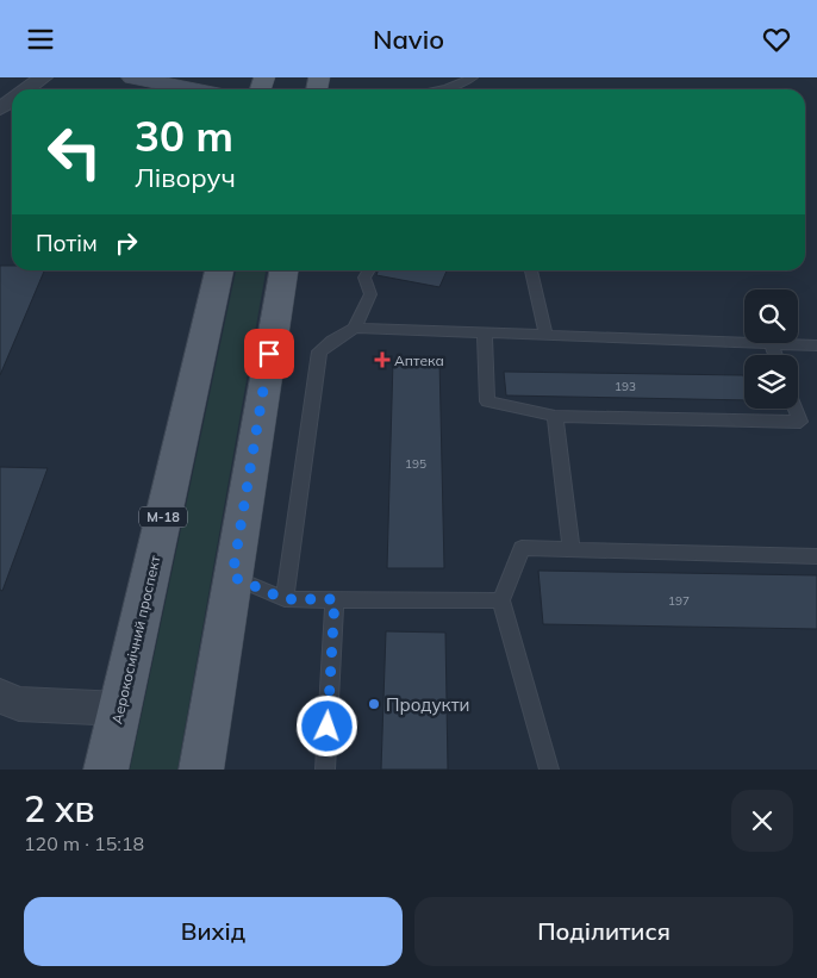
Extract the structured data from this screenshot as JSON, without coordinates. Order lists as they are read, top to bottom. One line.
{"streets":{"main road":["М-18","Аерокосмічний проспект"]},"places":{"health":["Аптека"],"other":["Продукти"]},"house_numbers":["193","195","197"],"page":{"header":"Navio","turn":["30 m","Ліворуч"],"then":"Потім","heading":["2 хв","120 m · 15:18"],"buttons":["Вихід","Поділитися"]}}
